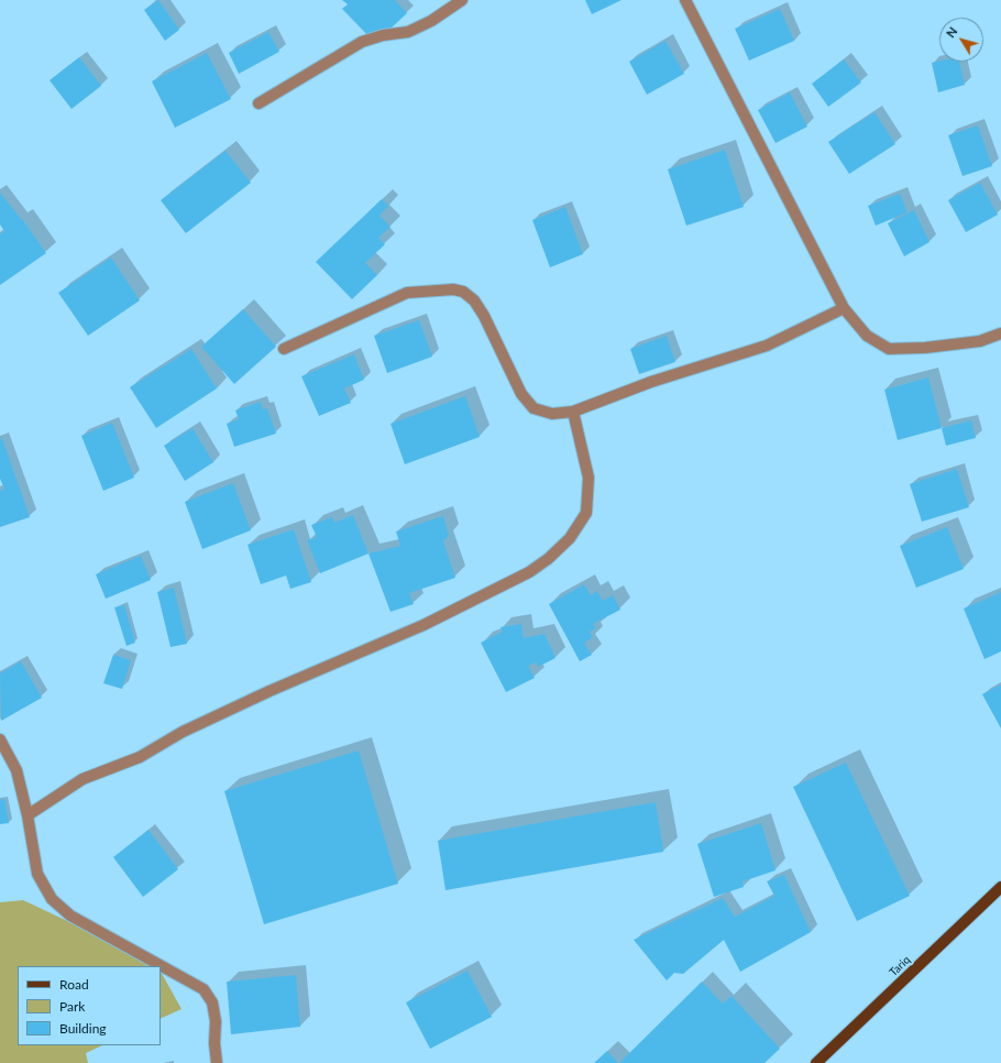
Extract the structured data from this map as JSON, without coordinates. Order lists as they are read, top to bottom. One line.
{"streets":{"main road":["Tariq"]},"legend":["Road","Park","Building"],"north":"top left"}
